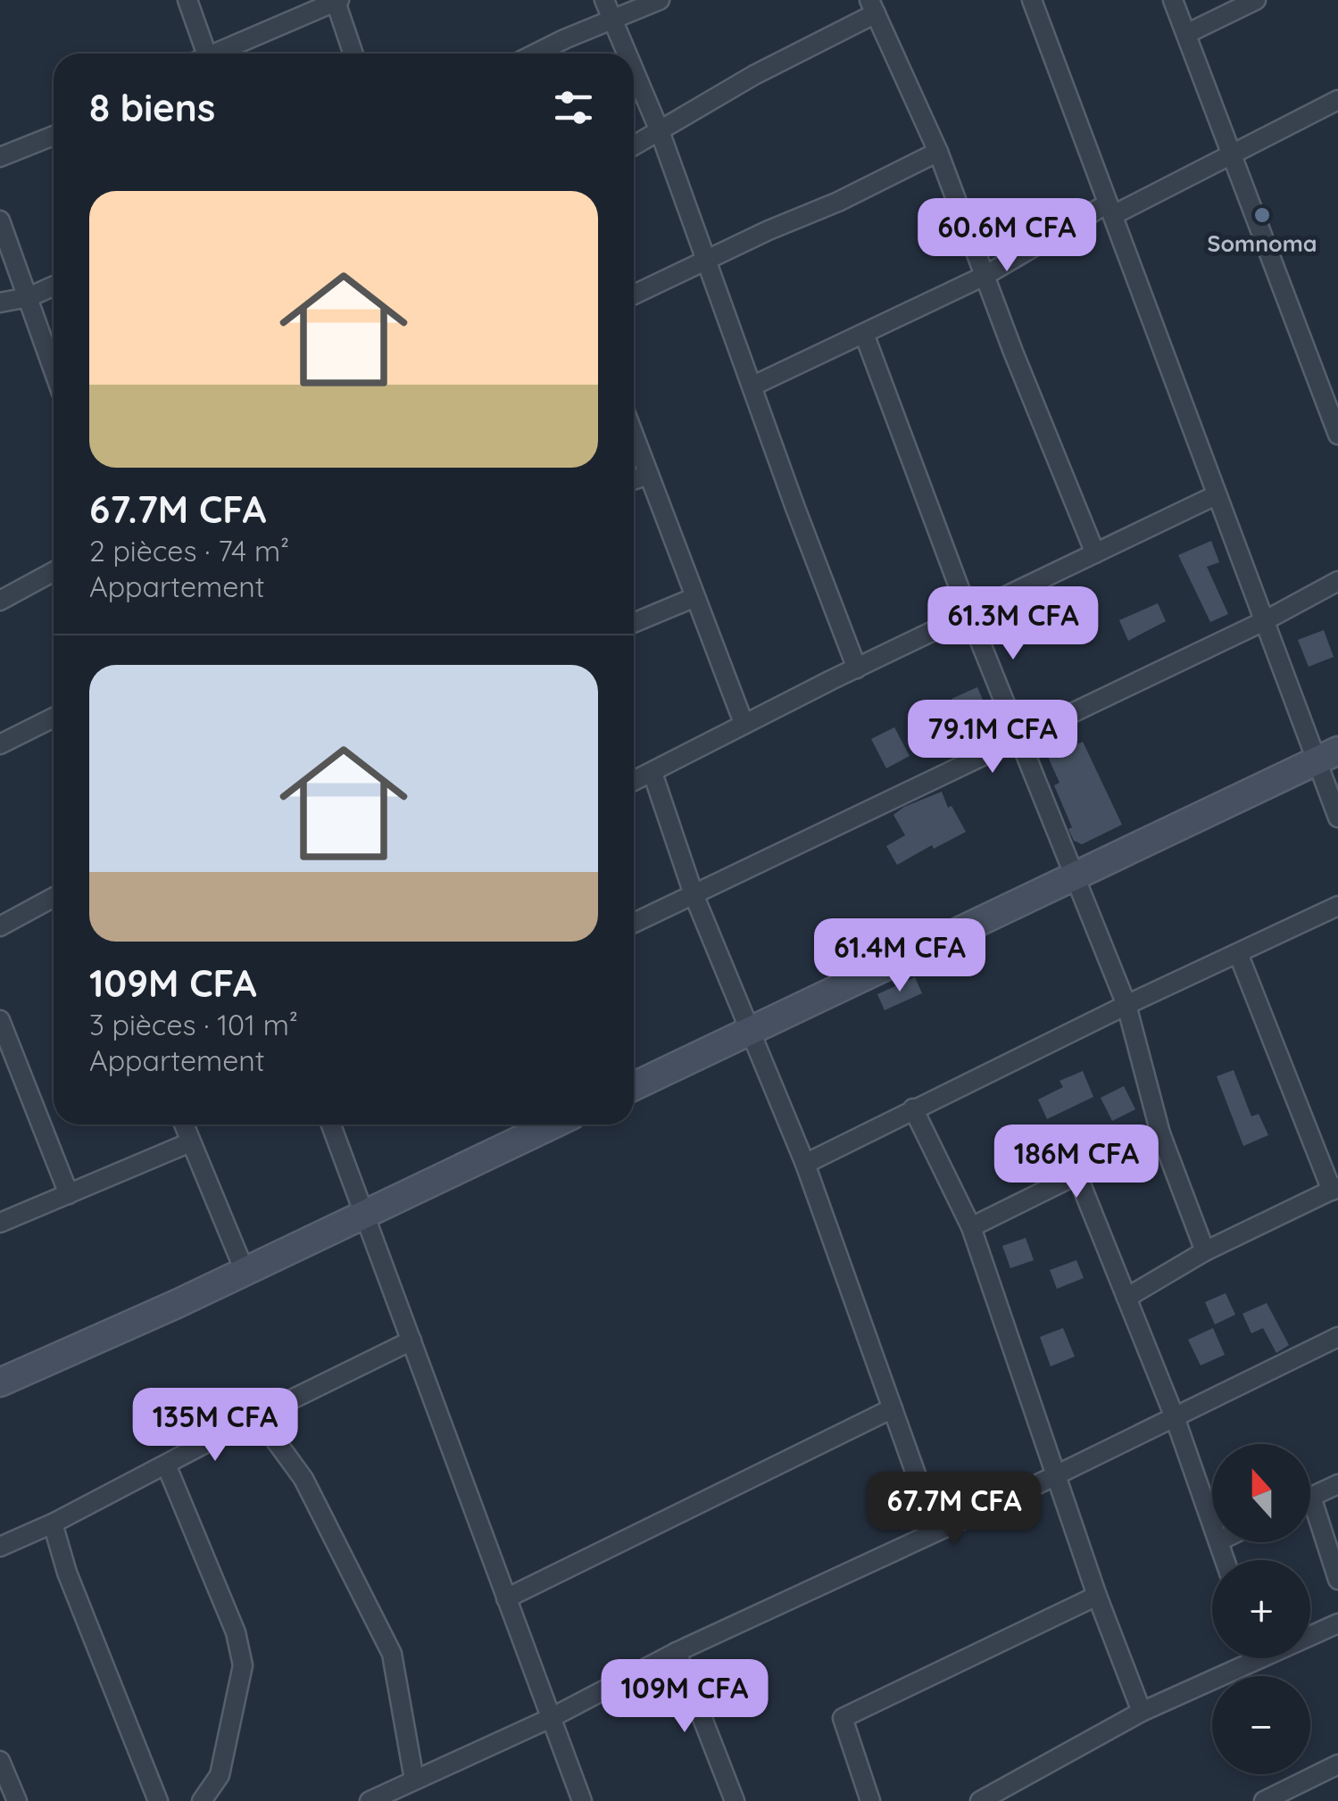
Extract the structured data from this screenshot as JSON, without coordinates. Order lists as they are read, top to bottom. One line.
{"places":["Somnoma"],"north":"top","page":{"heading":"8 biens","list":[{"name":"67.7M CFA","note":"2 pièces · 74 m² · Appartement"},{"name":"109M CFA","note":"3 pièces · 101 m² · Appartement"}],"price":["60.6M CFA","61.3M CFA","79.1M CFA","61.4M CFA","186M CFA","135M CFA","67.7M CFA","109M CFA"],"map_buttons":["+","−"]}}
